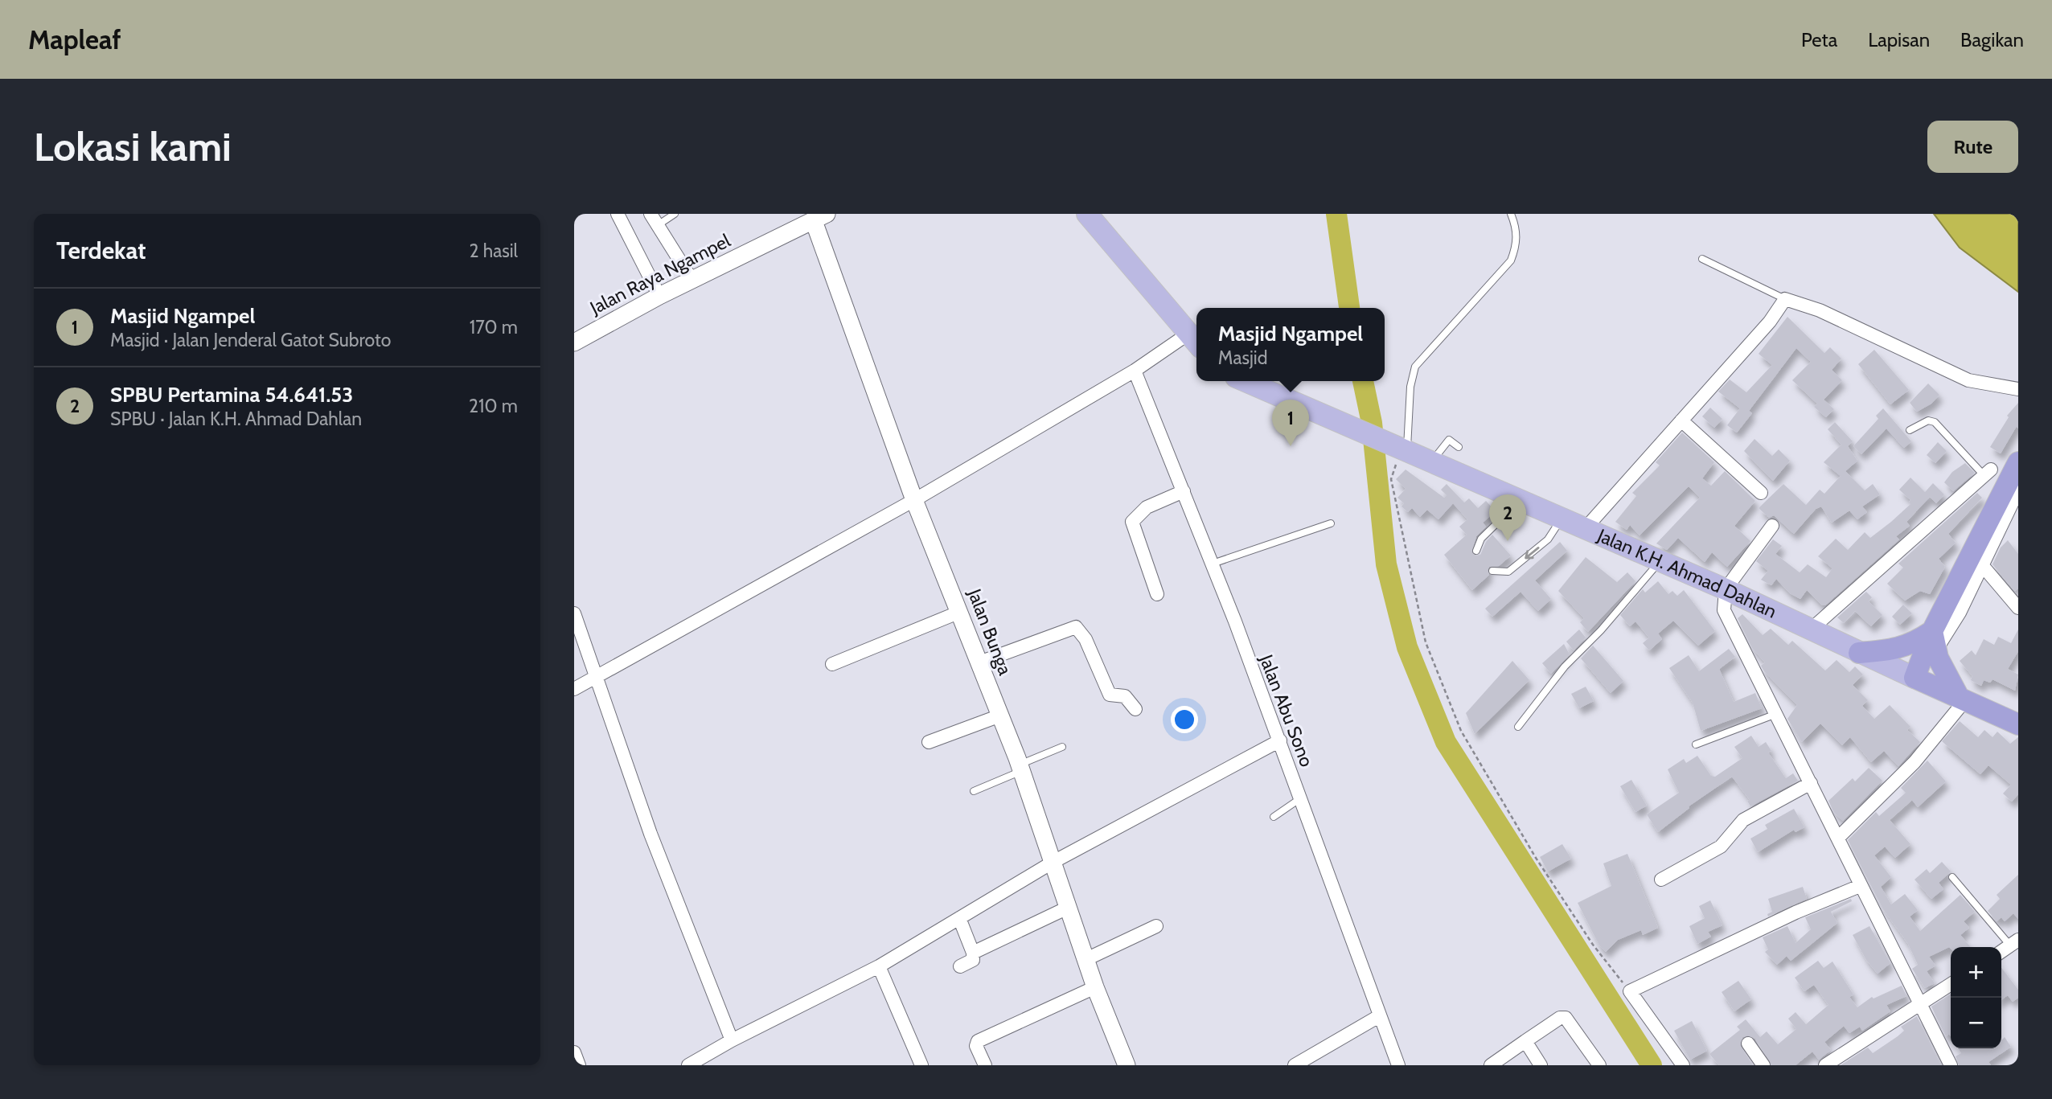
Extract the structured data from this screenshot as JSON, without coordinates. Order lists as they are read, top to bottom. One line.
{"streets":{"highway":["Jalan K.H. Ahmad Dahlan"],"street":["Jalan Raya Ngampel","Jalan Bunga","Jalan Abu Sono"]},"crossings":[["Jalan Raya Ngampel","Jalan Bunga"]],"page":{"header":"Mapleaf","nav":["Peta","Lapisan","Bagikan"],"buttons":"Rute","title":"Lokasi kami","heading":["Terdekat","2 hasil"],"list":[{"mark":"1","name":"Masjid Ngampel","note":"Masjid · Jalan Jenderal Gatot Subroto","value":"170 m"},{"mark":"2","name":"SPBU Pertamina 54.641.53","note":"SPBU · Jalan K.H. Ahmad Dahlan","value":"210 m"}],"popup":["Masjid Ngampel","Masjid"],"pins":["1","2"],"map_buttons":["+","−"]}}
